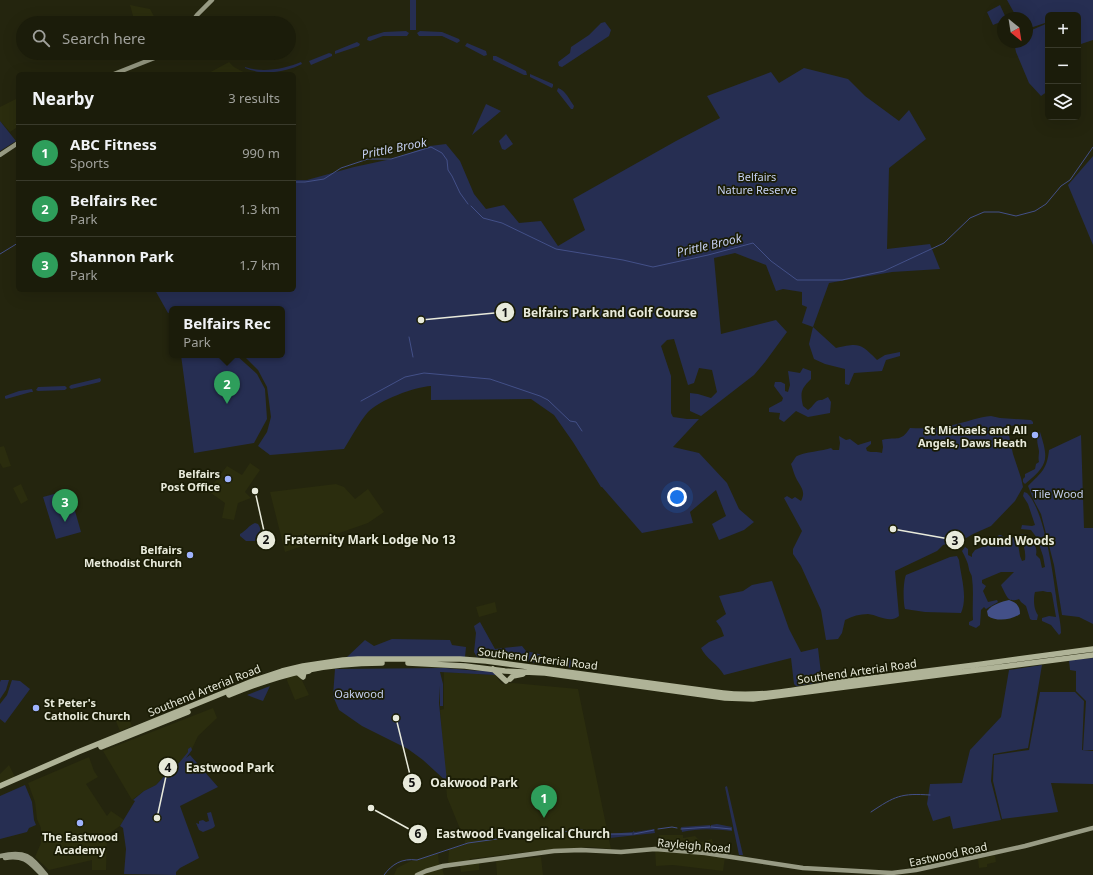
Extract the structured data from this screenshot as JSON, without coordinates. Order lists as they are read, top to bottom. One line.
{"streets":{"highway":["Southend Arterial Road"],"main road":["Rayleigh Road","Eastwood Road"]},"crossings":[["Rayleigh Road","Eastwood Road"]],"water":["Prittle Brook"],"parks":["Belfairs Nature Reserve","Tile Wood","Oakwood"],"places":["Belfairs Park and Golf Course","St Michaels and All Angels, Daws Heath","Belfairs Post Office","Fraternity Mark Lodge No 13","Pound Woods","Belfairs Methodist Church","St Peter's Catholic Church","Oakwood Park","Eastwood Evangelical Church","Eastwood Park","The Eastwood Academy"],"north":"bottom right","page":{"map_buttons":["+","−"],"search":"Search here","heading":["Nearby","3 results"],"list":[{"mark":"1","name":"ABC Fitness","note":"Sports","value":"990 m"},{"mark":"2","name":"Belfairs Rec","note":"Park","value":"1.3 km"},{"mark":"3","name":"Shannon Park","note":"Park","value":"1.7 km"}],"popup":["Belfairs Rec","Park"],"pins":["2","3","1"]}}
